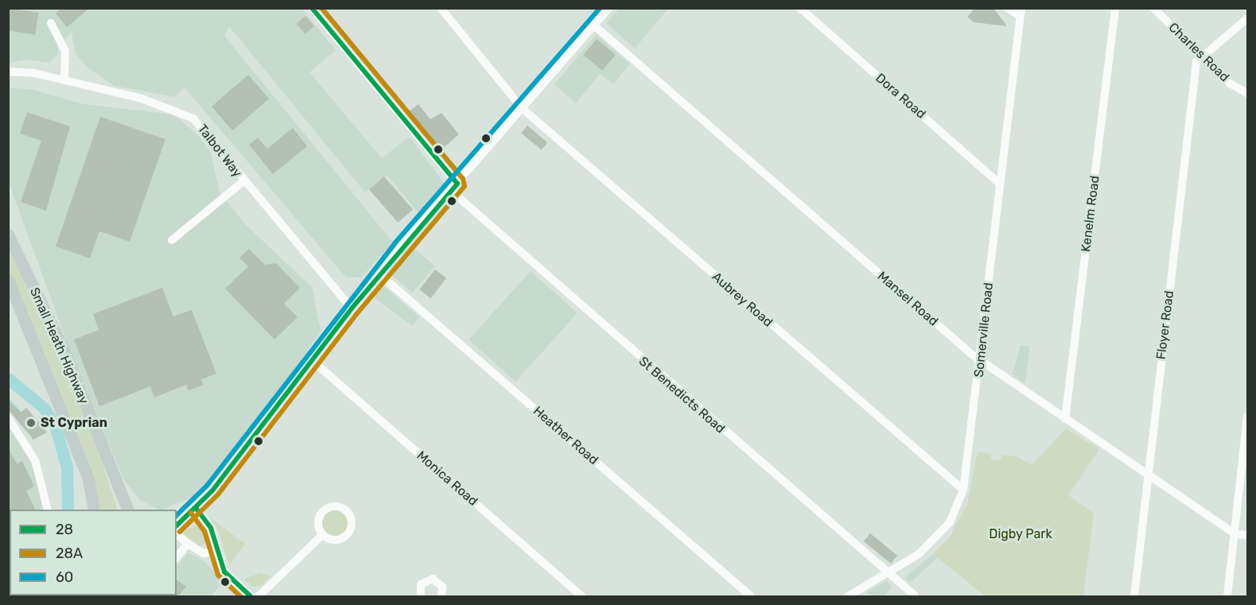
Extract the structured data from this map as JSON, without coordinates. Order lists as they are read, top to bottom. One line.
{"streets":{"highway":["Small Heath Highway"],"street":["Charles Road","Dora Road","Talbot Way","Kenelm Road","Mansel Road","Aubrey Road","Floyer Road","Somerville Road","St Benedicts Road","Heather Road","Monica Road"]},"crossings":[["Charles Road","Floyer Road"],["Dora Road","Somerville Road"],["Kenelm Road","Mansel Road"],["Mansel Road","Floyer Road"],["Mansel Road","Somerville Road"],["Aubrey Road","Somerville Road"],["Somerville Road","St Benedicts Road"]],"parks":["Digby Park"],"places":["St Cyprian"],"lines":["transit line 28","transit line 28A","transit line 60"],"legend":["28","28A","60"]}
